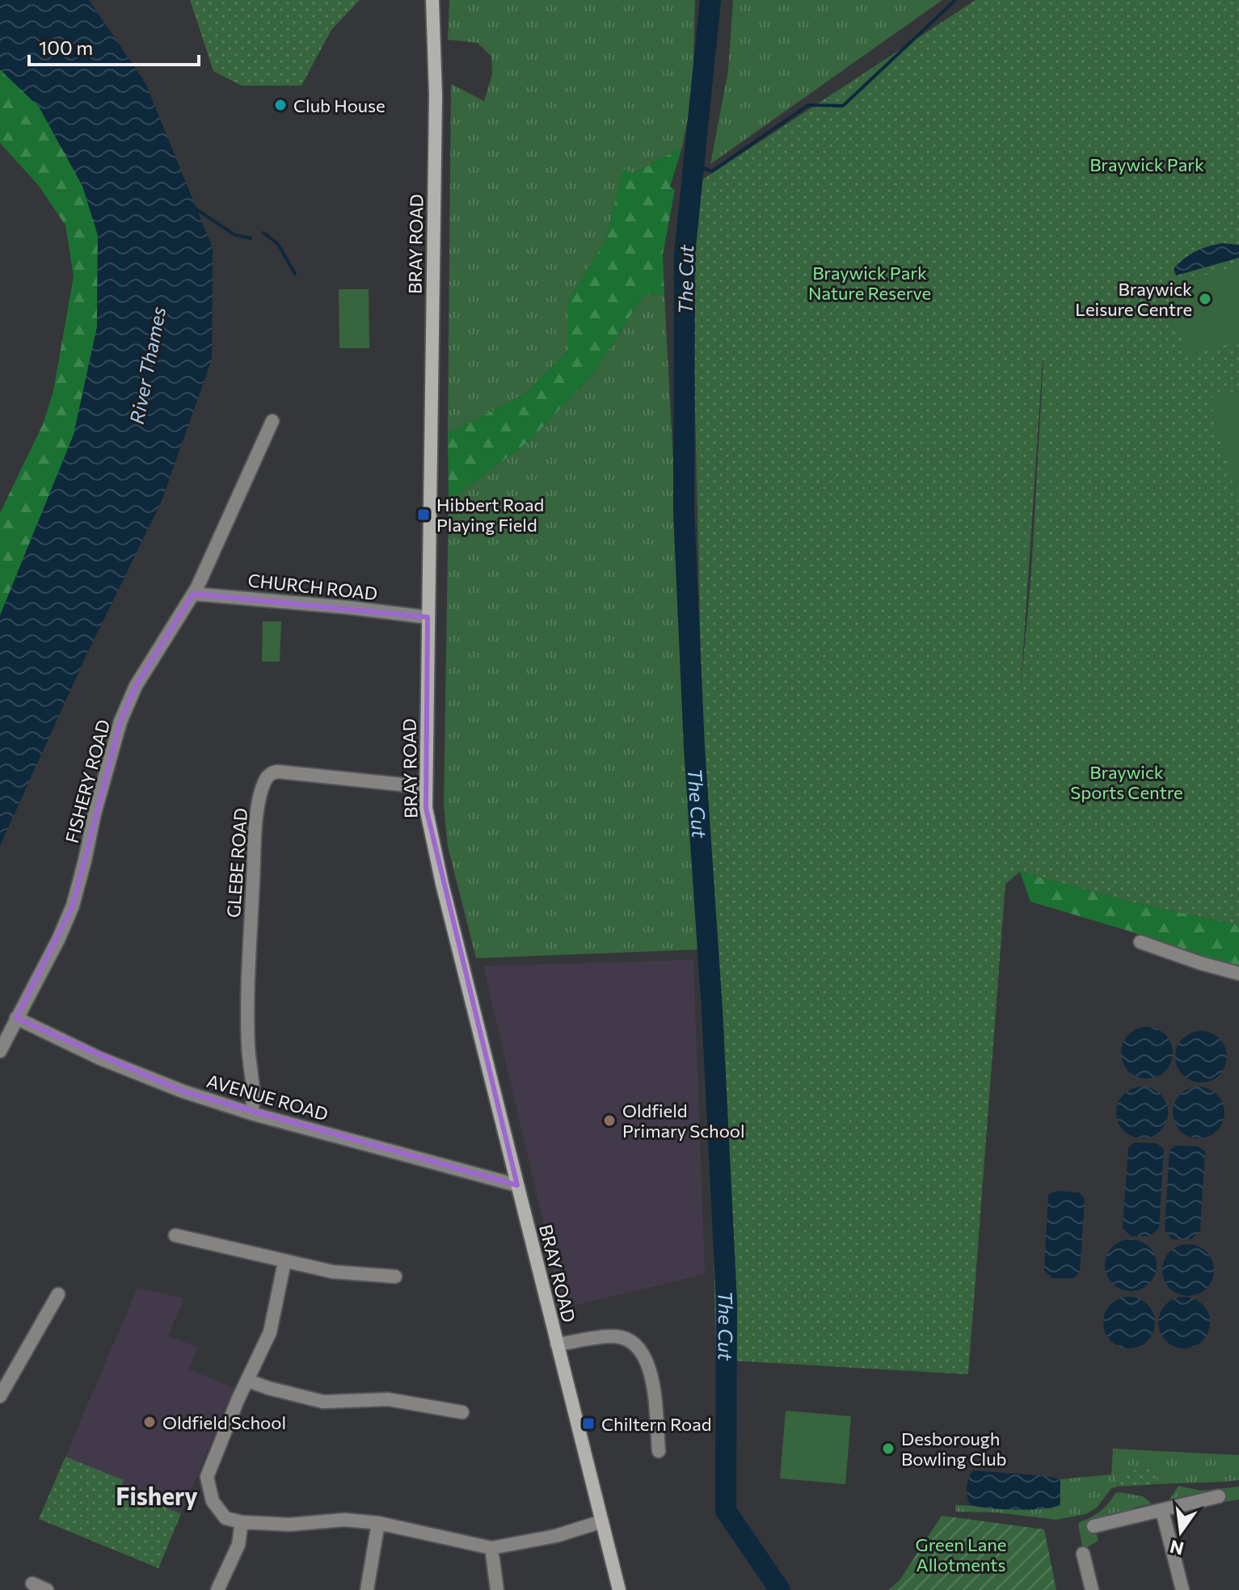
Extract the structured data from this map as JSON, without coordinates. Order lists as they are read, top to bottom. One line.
{"streets":{"main road":["BRAY ROAD"],"street":["CHURCH ROAD","FISHERY ROAD","GLEBE ROAD","AVENUE ROAD"]},"crossings":[["BRAY ROAD","CHURCH ROAD"],["BRAY ROAD","GLEBE ROAD"],["BRAY ROAD","AVENUE ROAD"],["CHURCH ROAD","FISHERY ROAD"],["FISHERY ROAD","AVENUE ROAD"],["GLEBE ROAD","AVENUE ROAD"]],"districts":["Fishery"],"water":["The Cut","River Thames"],"parks":["Braywick Park","Braywick Park Nature Reserve","Braywick Sports Centre","Green Lane Allotments"],"places":{"other":["Club House","Braywick Leisure Centre","Oldfield Primary School","Oldfield School","Desborough Bowling Club"],"transit":["Hibbert Road Playing Field","Chiltern Road"]},"scale_bar":"100 m","north":"bottom"}
